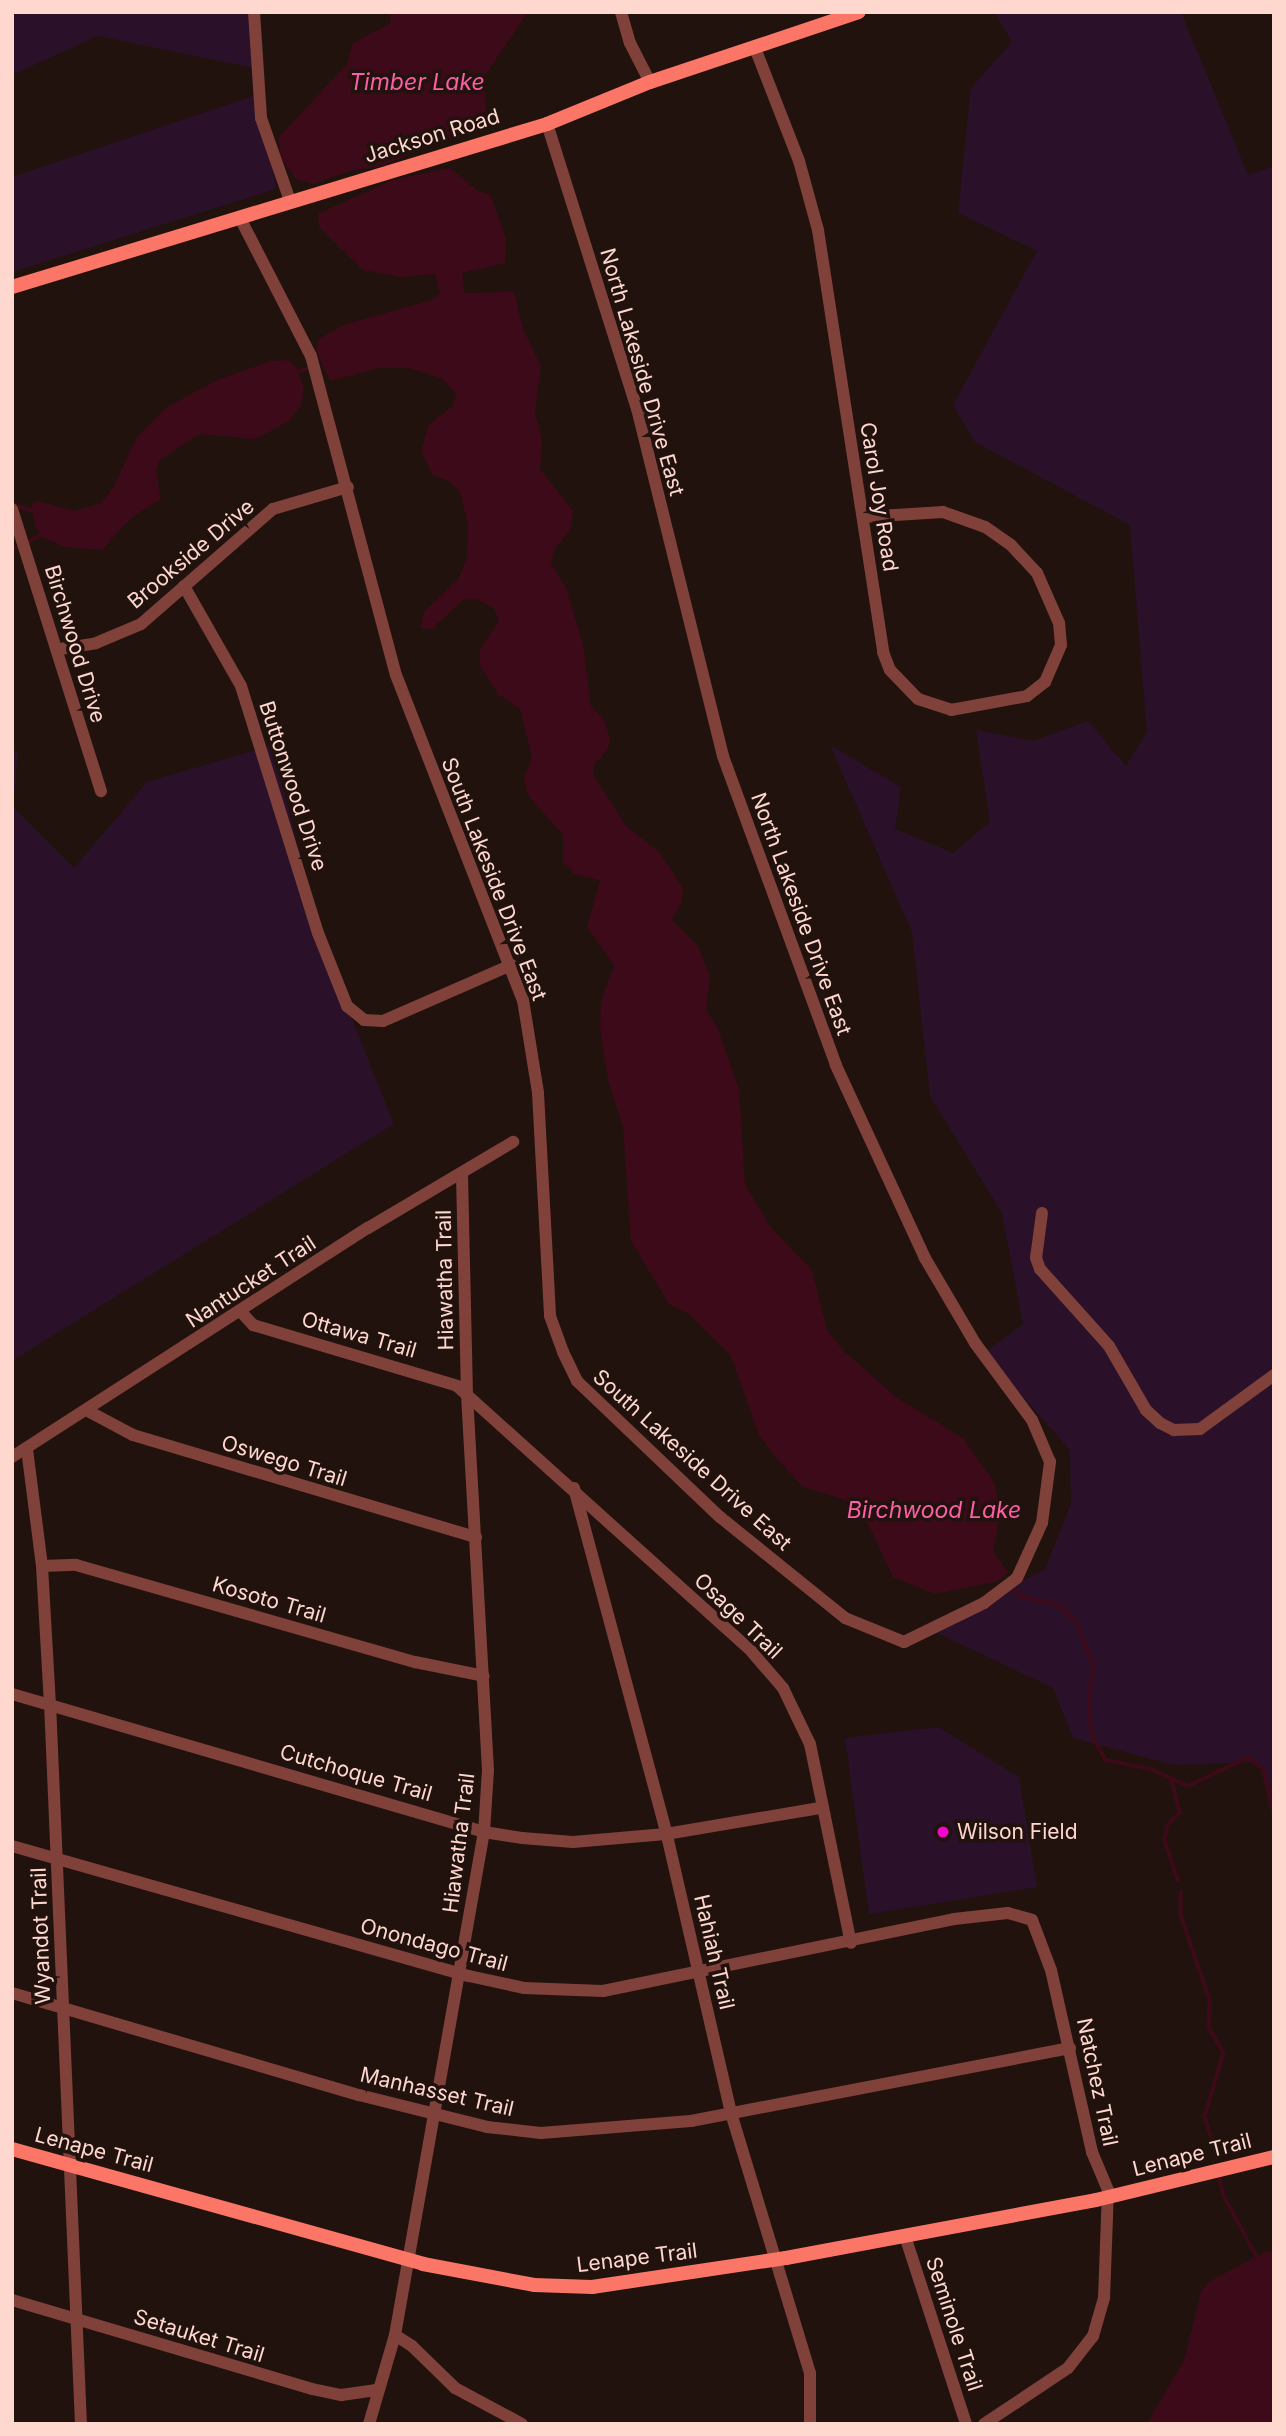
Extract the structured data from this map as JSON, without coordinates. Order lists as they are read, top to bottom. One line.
{"streets":{"street":["Jackson Road","North Lakeside Drive East","Carol Joy Road","Brookside Drive","Birchwood Drive","Buttonwood Drive","South Lakeside Drive East","Hiawatha Trail","Nantucket Trail","Ottawa Trail","Oswego Trail","Kosoto Trail","Osage Trail","Cutchoque Trail","Wyandot Trail","Onondago Trail","Hahiah Trail","Natchez Trail","Manhasset Trail","Lenape Trail","Seminole Trail","Setauket Trail"]},"crossings":[["Jackson Road","North Lakeside Drive East"],["Jackson Road","Carol Joy Road"],["Jackson Road","South Lakeside Drive East"],["North Lakeside Drive East","South Lakeside Drive East"],["Brookside Drive","Birchwood Drive"],["Brookside Drive","Buttonwood Drive"],["Brookside Drive","South Lakeside Drive East"],["Buttonwood Drive","South Lakeside Drive East"],["Hiawatha Trail","Nantucket Trail"],["Hiawatha Trail","Ottawa Trail"],["Hiawatha Trail","Oswego Trail"],["Hiawatha Trail","Kosoto Trail"],["Hiawatha Trail","Osage Trail"],["Hiawatha Trail","Cutchoque Trail"],["Hiawatha Trail","Onondago Trail"],["Hiawatha Trail","Manhasset Trail"],["Hiawatha Trail","Lenape Trail"],["Hiawatha Trail","Setauket Trail"],["Nantucket Trail","Ottawa Trail"],["Nantucket Trail","Oswego Trail"],["Nantucket Trail","Wyandot Trail"],["Ottawa Trail","Osage Trail"],["Kosoto Trail","Wyandot Trail"],["Osage Trail","Cutchoque Trail"],["Osage Trail","Onondago Trail"],["Osage Trail","Hahiah Trail"],["Cutchoque Trail","Wyandot Trail"],["Cutchoque Trail","Hahiah Trail"],["Wyandot Trail","Onondago Trail"],["Wyandot Trail","Manhasset Trail"],["Wyandot Trail","Lenape Trail"],["Wyandot Trail","Setauket Trail"],["Onondago Trail","Hahiah Trail"],["Onondago Trail","Natchez Trail"],["Hahiah Trail","Manhasset Trail"],["Hahiah Trail","Lenape Trail"],["Natchez Trail","Manhasset Trail"],["Natchez Trail","Lenape Trail"],["Lenape Trail","Seminole Trail"]],"water":["Timber Lake","Birchwood Lake"],"places":["Wilson Field"]}
